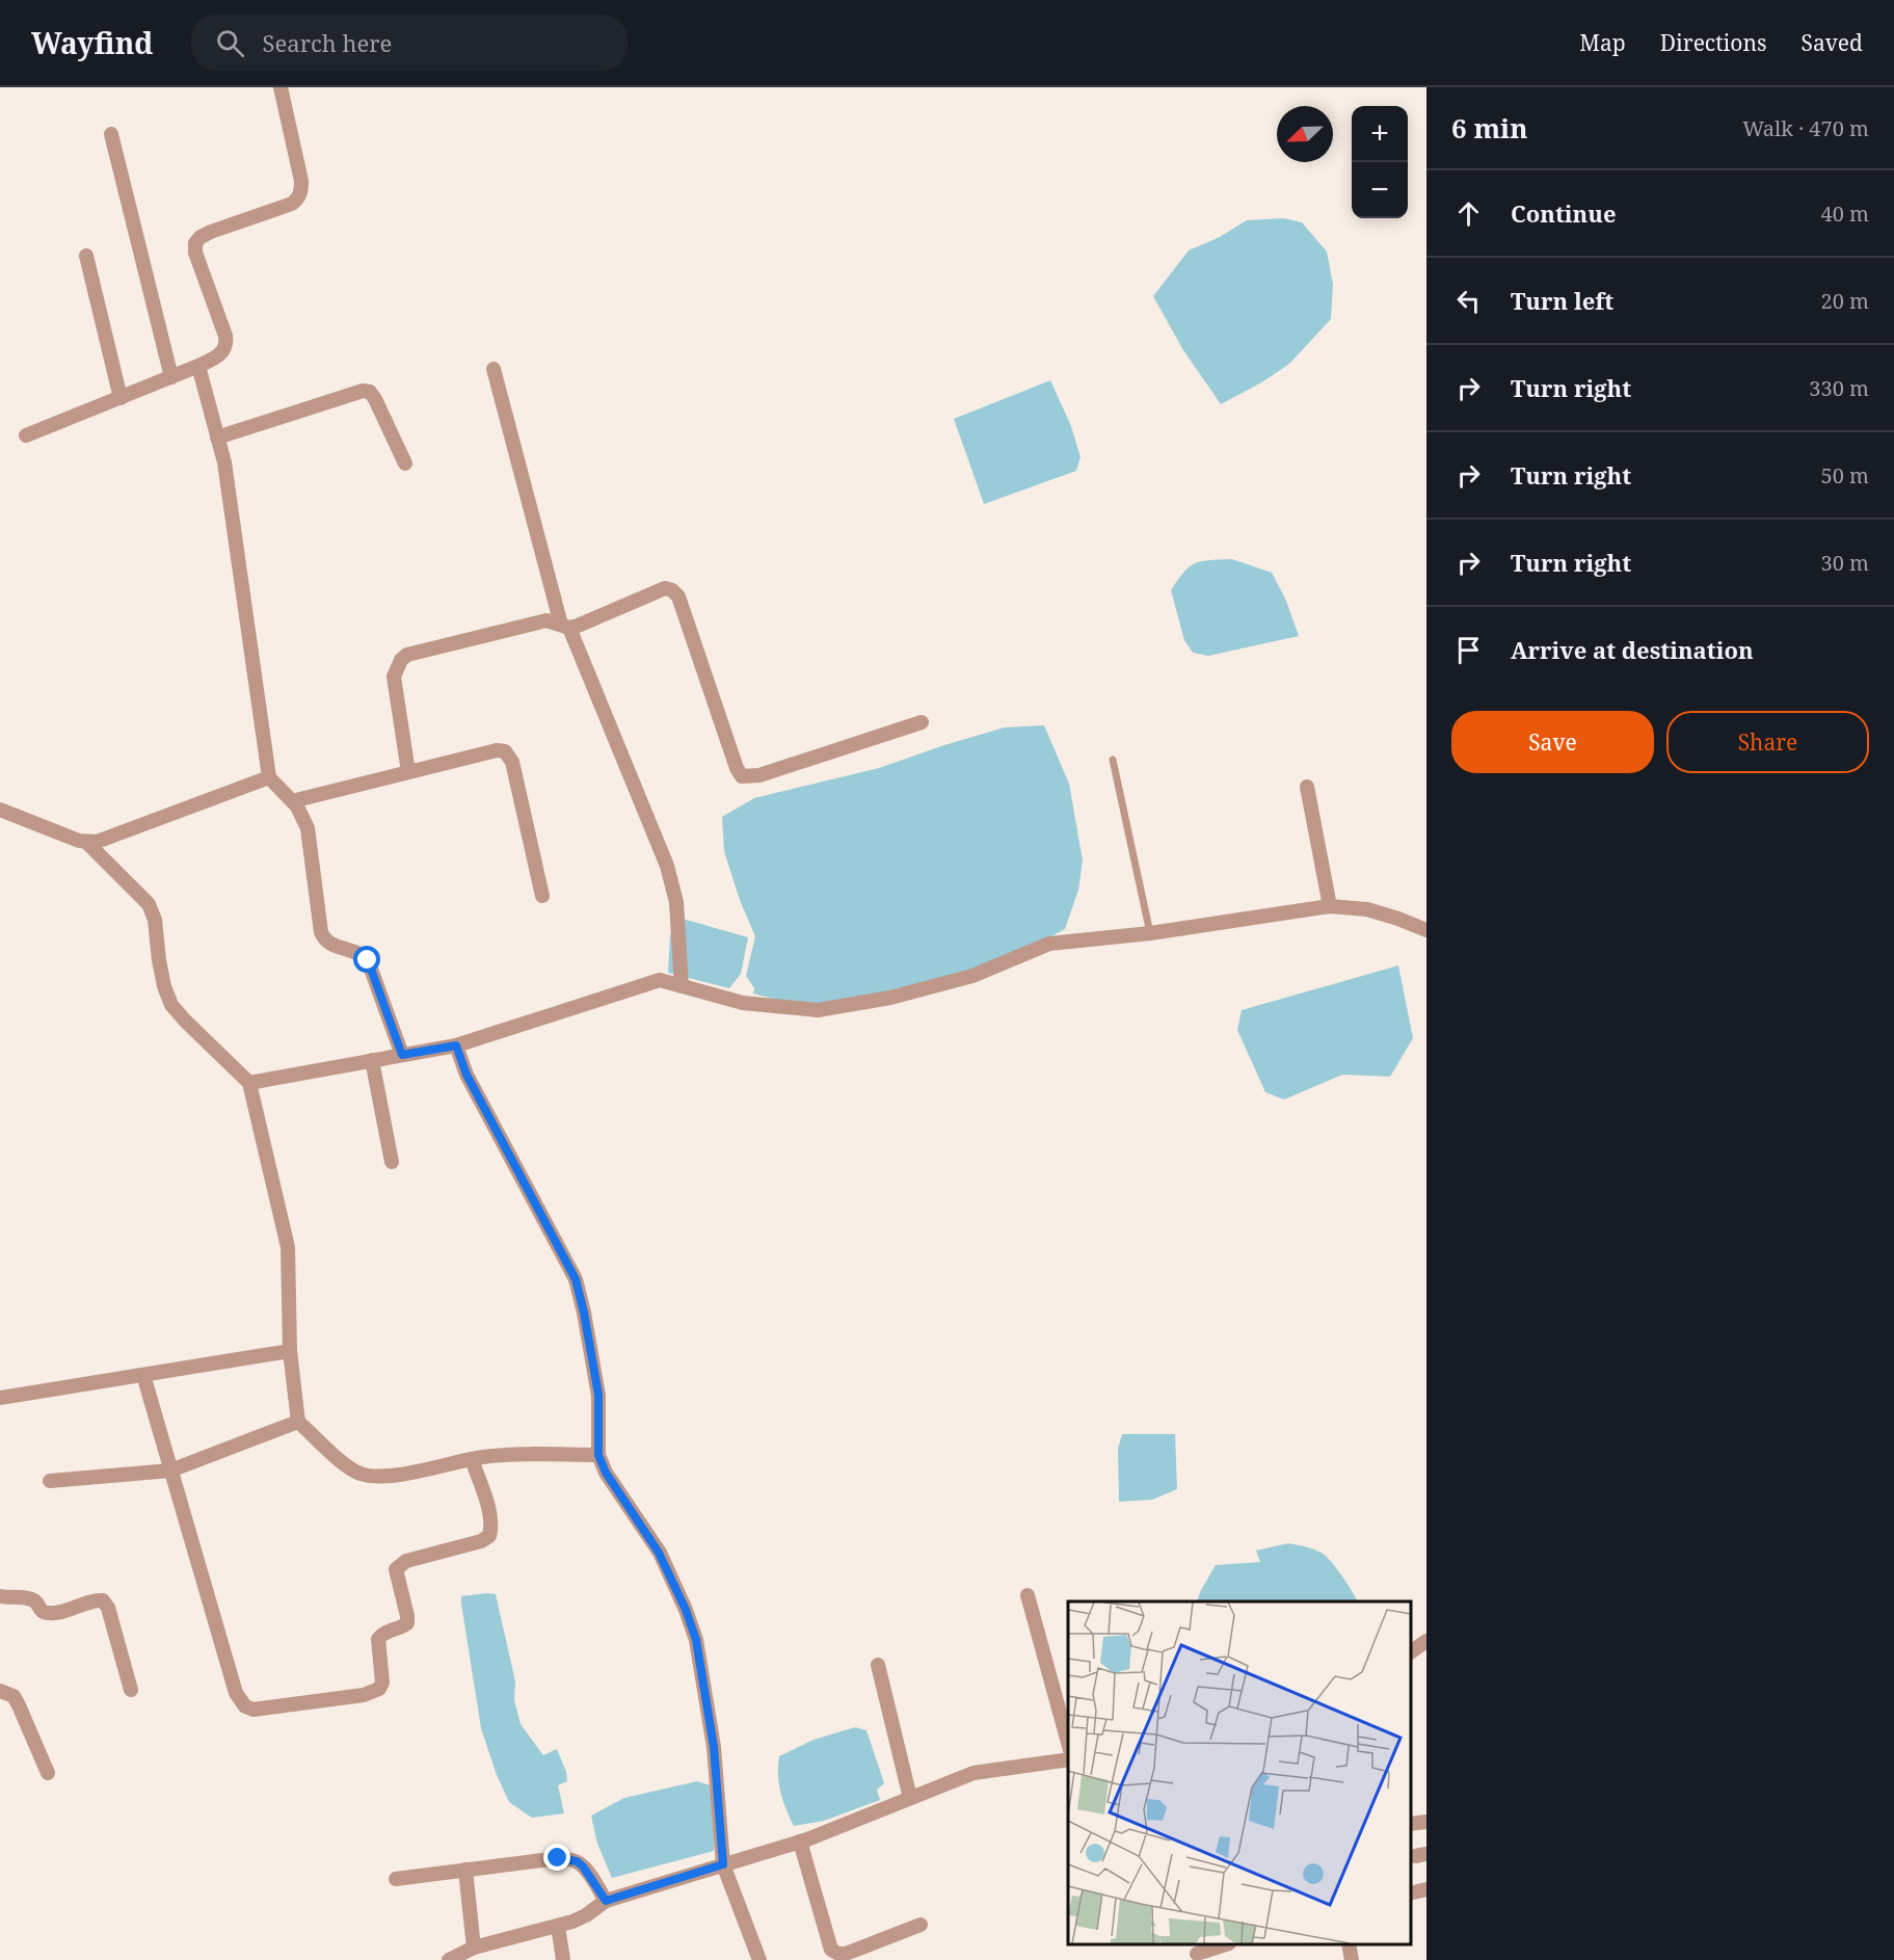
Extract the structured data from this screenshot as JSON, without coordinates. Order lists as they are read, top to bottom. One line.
{"north":"bottom left","page":{"header":"Wayfind","search":"Search here","nav":["Map","Directions","Saved"],"heading":["6 min","Walk · 470 m"],"map_buttons":["+","−"],"list":[["Continue","40 m"],["Turn left","20 m"],["Turn right","330 m"],["Turn right","50 m"],["Turn right","30 m"],"Arrive at destination"],"buttons":["Save","Share"]}}
